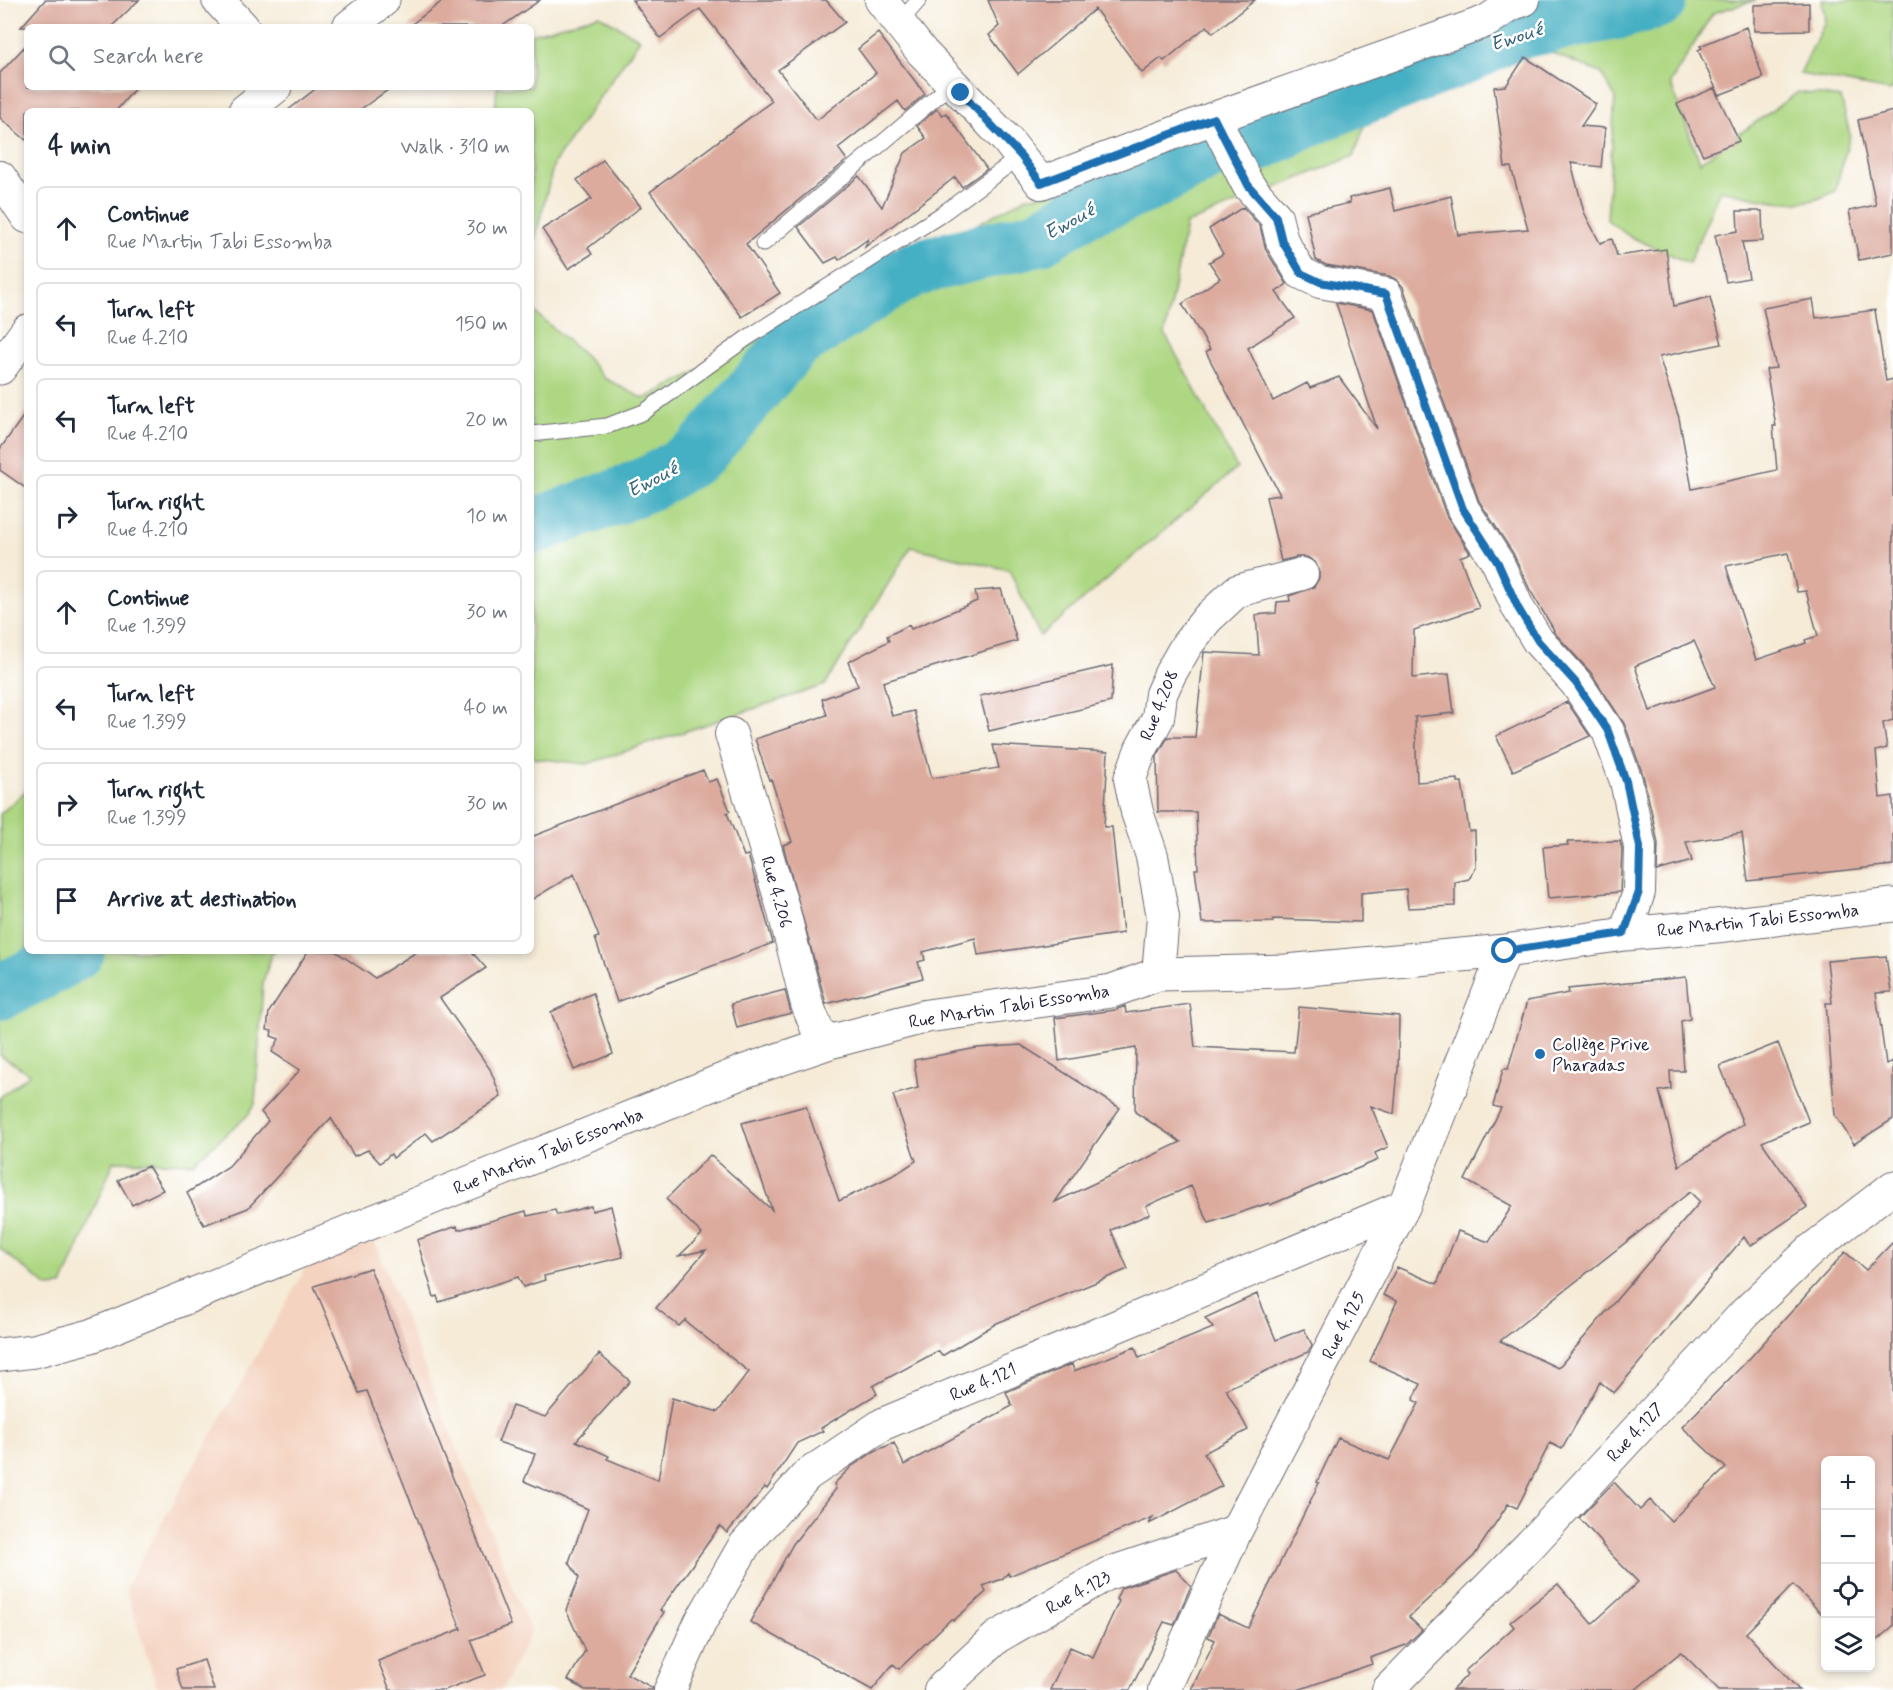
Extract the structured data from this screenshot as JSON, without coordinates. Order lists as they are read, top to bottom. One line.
{"streets":{"main road":["Rue Martin Tabi Essomba"],"street":["Rue 4.208","Rue 4.206","Rue 4.125","Rue 4.121","Rue 4.127","Rue 4.123"]},"crossings":[["Rue 4.208","Rue Martin Tabi Essomba"],["Rue 4.206","Rue Martin Tabi Essomba"],["Rue Martin Tabi Essomba","Rue 4.125"],["Rue 4.125","Rue 4.121"],["Rue 4.125","Rue 4.123"]],"water":["Ewoué"],"places":["Collège Prive Pharadas"],"page":{"search":"Search here","heading":["4 min","Walk · 310 m"],"list":[["Continue","Rue Martin Tabi Essomba","30 m"],["Turn left","Rue 4.210","150 m"],["Turn left","Rue 4.210","20 m"],["Turn right","Rue 4.210","10 m"],["Continue","Rue 1.399","30 m"],["Turn left","Rue 1.399","40 m"],["Turn right","Rue 1.399","30 m"],"Arrive at destination"],"map_buttons":["+","−"]}}
